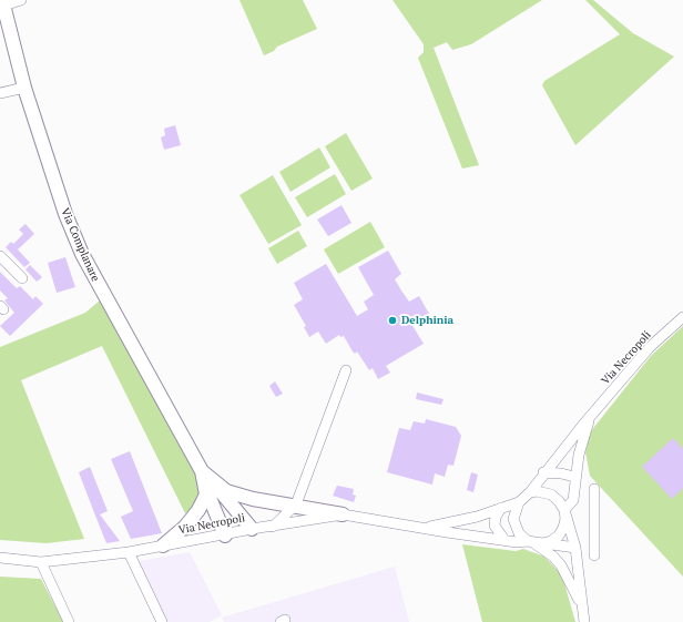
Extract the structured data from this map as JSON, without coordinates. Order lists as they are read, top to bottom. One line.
{"streets":{"main road":["Via Complanare"],"street":["Via Necropoli"]},"places":["Delphinia"]}
